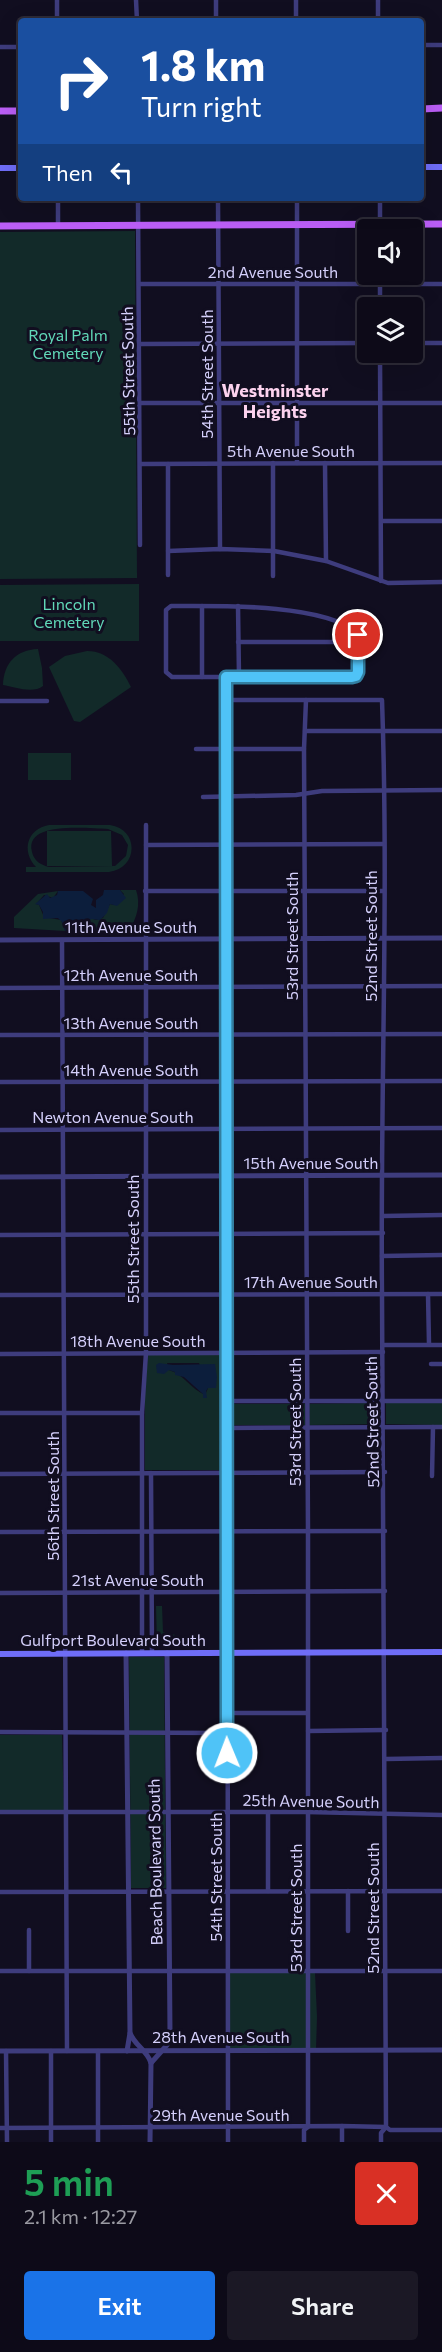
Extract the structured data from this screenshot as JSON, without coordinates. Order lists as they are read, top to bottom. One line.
{"streets":{"main road":["Gulfport Boulevard South"],"street":["2nd Avenue South","55th Street South","54th Street South","5th Avenue South","11th Avenue South","53rd Street South","52nd Street South","12th Avenue South","13th Avenue South","14th Avenue South","Newton Avenue South","15th Avenue South","17th Avenue South","18th Avenue South","56th Street South","21st Avenue South","25th Avenue South","Beach Boulevard South","28th Avenue South","29th Avenue South"]},"crossings":[["2nd Avenue South","55th Street South"],["2nd Avenue South","54th Street South"],["55th Street South","5th Avenue South"],["55th Street South","11th Avenue South"],["55th Street South","12th Avenue South"],["55th Street South","13th Avenue South"],["55th Street South","14th Avenue South"],["55th Street South","Newton Avenue South"],["55th Street South","15th Avenue South"],["55th Street South","17th Avenue South"],["55th Street South","18th Avenue South"],["55th Street South","21st Avenue South"],["55th Street South","Gulfport Boulevard South"],["54th Street South","5th Avenue South"],["54th Street South","11th Avenue South"],["54th Street South","12th Avenue South"],["54th Street South","13th Avenue South"],["54th Street South","14th Avenue South"],["54th Street South","Newton Avenue South"],["54th Street South","15th Avenue South"],["54th Street South","17th Avenue South"],["54th Street South","18th Avenue South"],["54th Street South","21st Avenue South"],["54th Street South","Gulfport Boulevard South"],["54th Street South","25th Avenue South"],["54th Street South","28th Avenue South"],["54th Street South","29th Avenue South"],["11th Avenue South","53rd Street South"],["11th Avenue South","52nd Street South"],["11th Avenue South","56th Street South"],["53rd Street South","52nd Street South"],["53rd Street South","12th Avenue South"],["53rd Street South","13th Avenue South"],["53rd Street South","14th Avenue South"],["53rd Street South","Newton Avenue South"],["53rd Street South","15th Avenue South"],["53rd Street South","17th Avenue South"],["53rd Street South","18th Avenue South"],["53rd Street South","21st Avenue South"],["53rd Street South","Gulfport Boulevard South"],["53rd Street South","25th Avenue South"],["53rd Street South","28th Avenue South"],["53rd Street South","29th Avenue South"],["52nd Street South","12th Avenue South"],["52nd Street South","13th Avenue South"],["52nd Street South","14th Avenue South"],["52nd Street South","Newton Avenue South"],["52nd Street South","15th Avenue South"],["52nd Street South","17th Avenue South"],["52nd Street South","18th Avenue South"],["52nd Street South","21st Avenue South"],["52nd Street South","Gulfport Boulevard South"],["52nd Street South","25th Avenue South"],["52nd Street South","28th Avenue South"],["52nd Street South","29th Avenue South"],["12th Avenue South","56th Street South"],["13th Avenue South","56th Street South"],["14th Avenue South","56th Street South"],["Newton Avenue South","56th Street South"],["15th Avenue South","56th Street South"],["17th Avenue South","56th Street South"],["18th Avenue South","56th Street South"],["56th Street South","21st Avenue South"],["56th Street South","Gulfport Boulevard South"],["56th Street South","25th Avenue South"],["56th Street South","28th Avenue South"],["Gulfport Boulevard South","Beach Boulevard South"],["25th Avenue South","Beach Boulevard South"],["Beach Boulevard South","28th Avenue South"]],"districts":["Westminster Heights"],"parks":["Royal Palm Cemetery","Lincoln Cemetery"],"page":{"turn":["1.8 km","Turn right"],"then":"Then","heading":["5 min","2.1 km · 12:27"],"buttons":["Exit","Share"]}}
